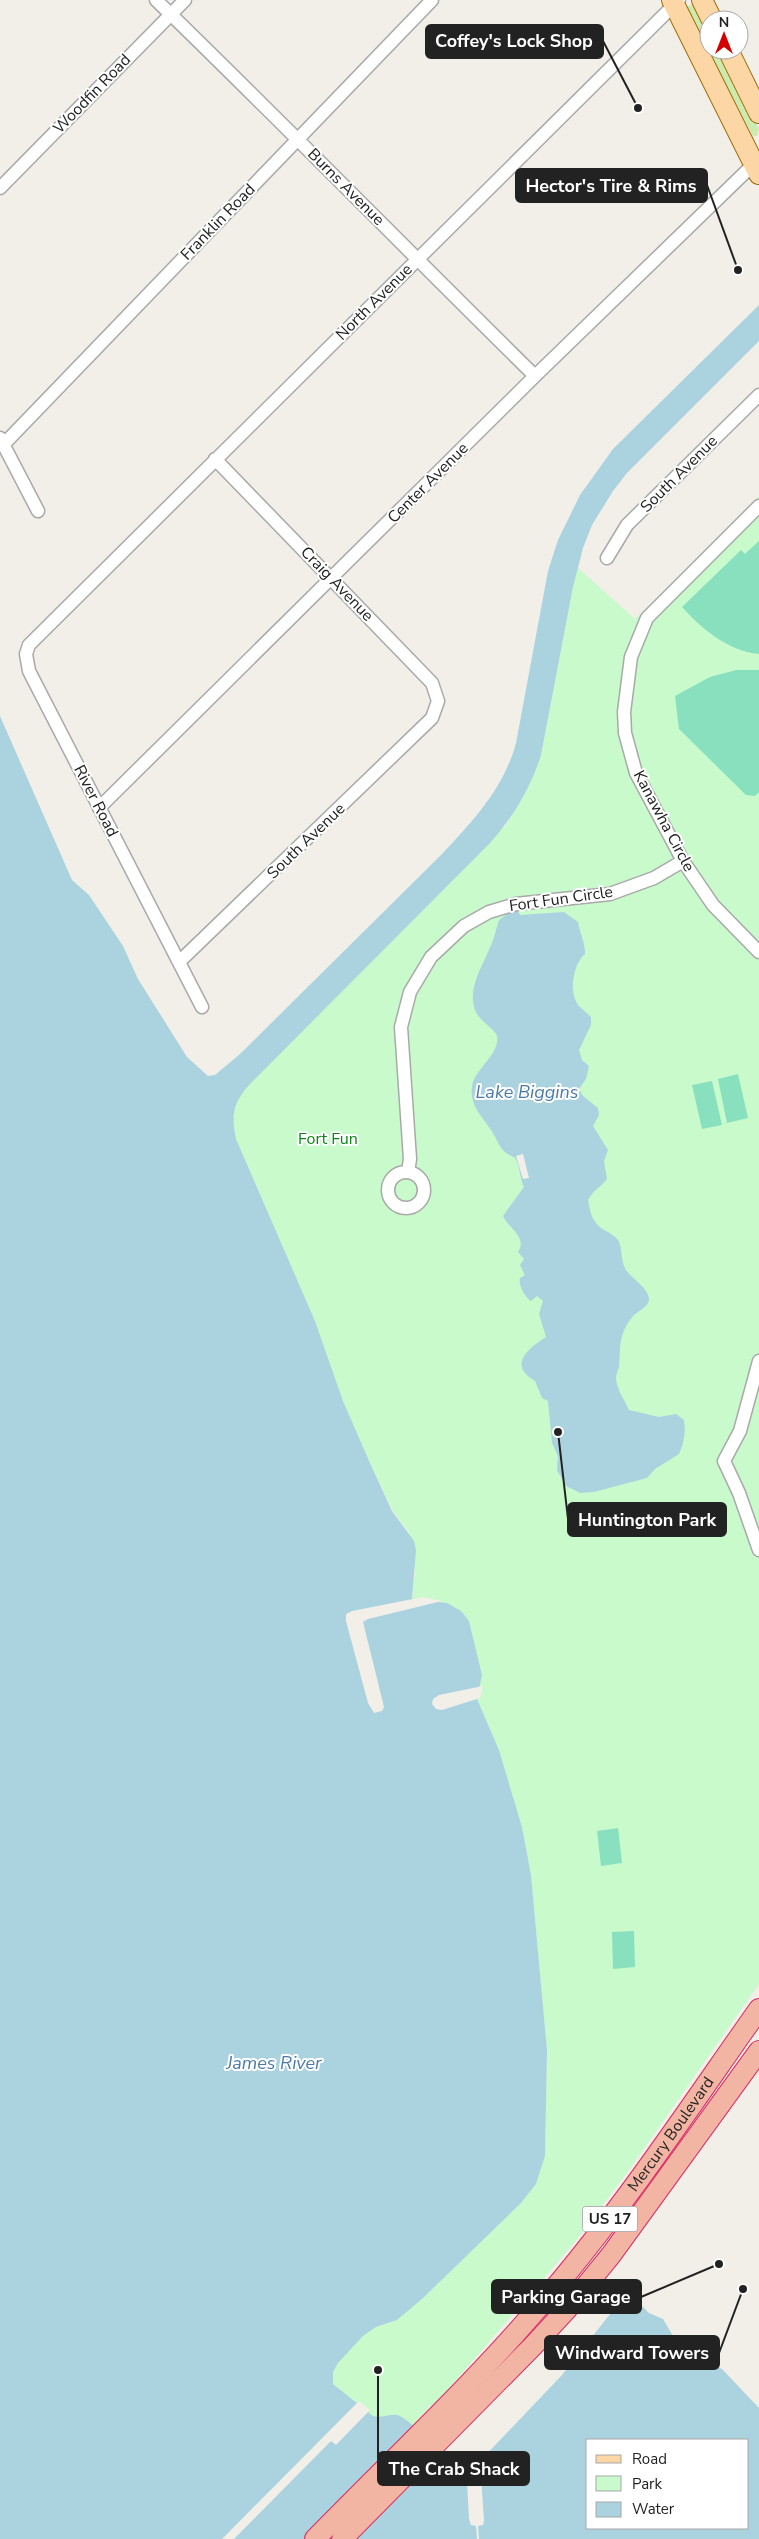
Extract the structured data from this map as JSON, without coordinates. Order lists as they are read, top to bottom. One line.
{"streets":{"highway":["Mercury Boulevard","US 17"],"street":["Woodfin Road","Burns Avenue","Franklin Road","North Avenue","South Avenue","Center Avenue","Craig Avenue","River Road","Kanawha Circle","Fort Fun Circle"]},"crossings":[["Woodfin Road","Burns Avenue"],["Burns Avenue","Franklin Road"],["Burns Avenue","North Avenue"],["Burns Avenue","Center Avenue"],["North Avenue","Craig Avenue"],["North Avenue","River Road"],["South Avenue","Craig Avenue"],["South Avenue","River Road"],["Center Avenue","Craig Avenue"],["Center Avenue","River Road"],["Kanawha Circle","Fort Fun Circle"],["Mercury Boulevard","US 17"]],"water":["Lake Biggins","James River"],"parks":["Fort Fun"],"places":["Coffey's Lock Shop","Hector's Tire & Rims","Huntington Park","Parking Garage","Windward Towers","The Crab Shack"],"legend":["Road","Park","Water"],"north":"top"}
